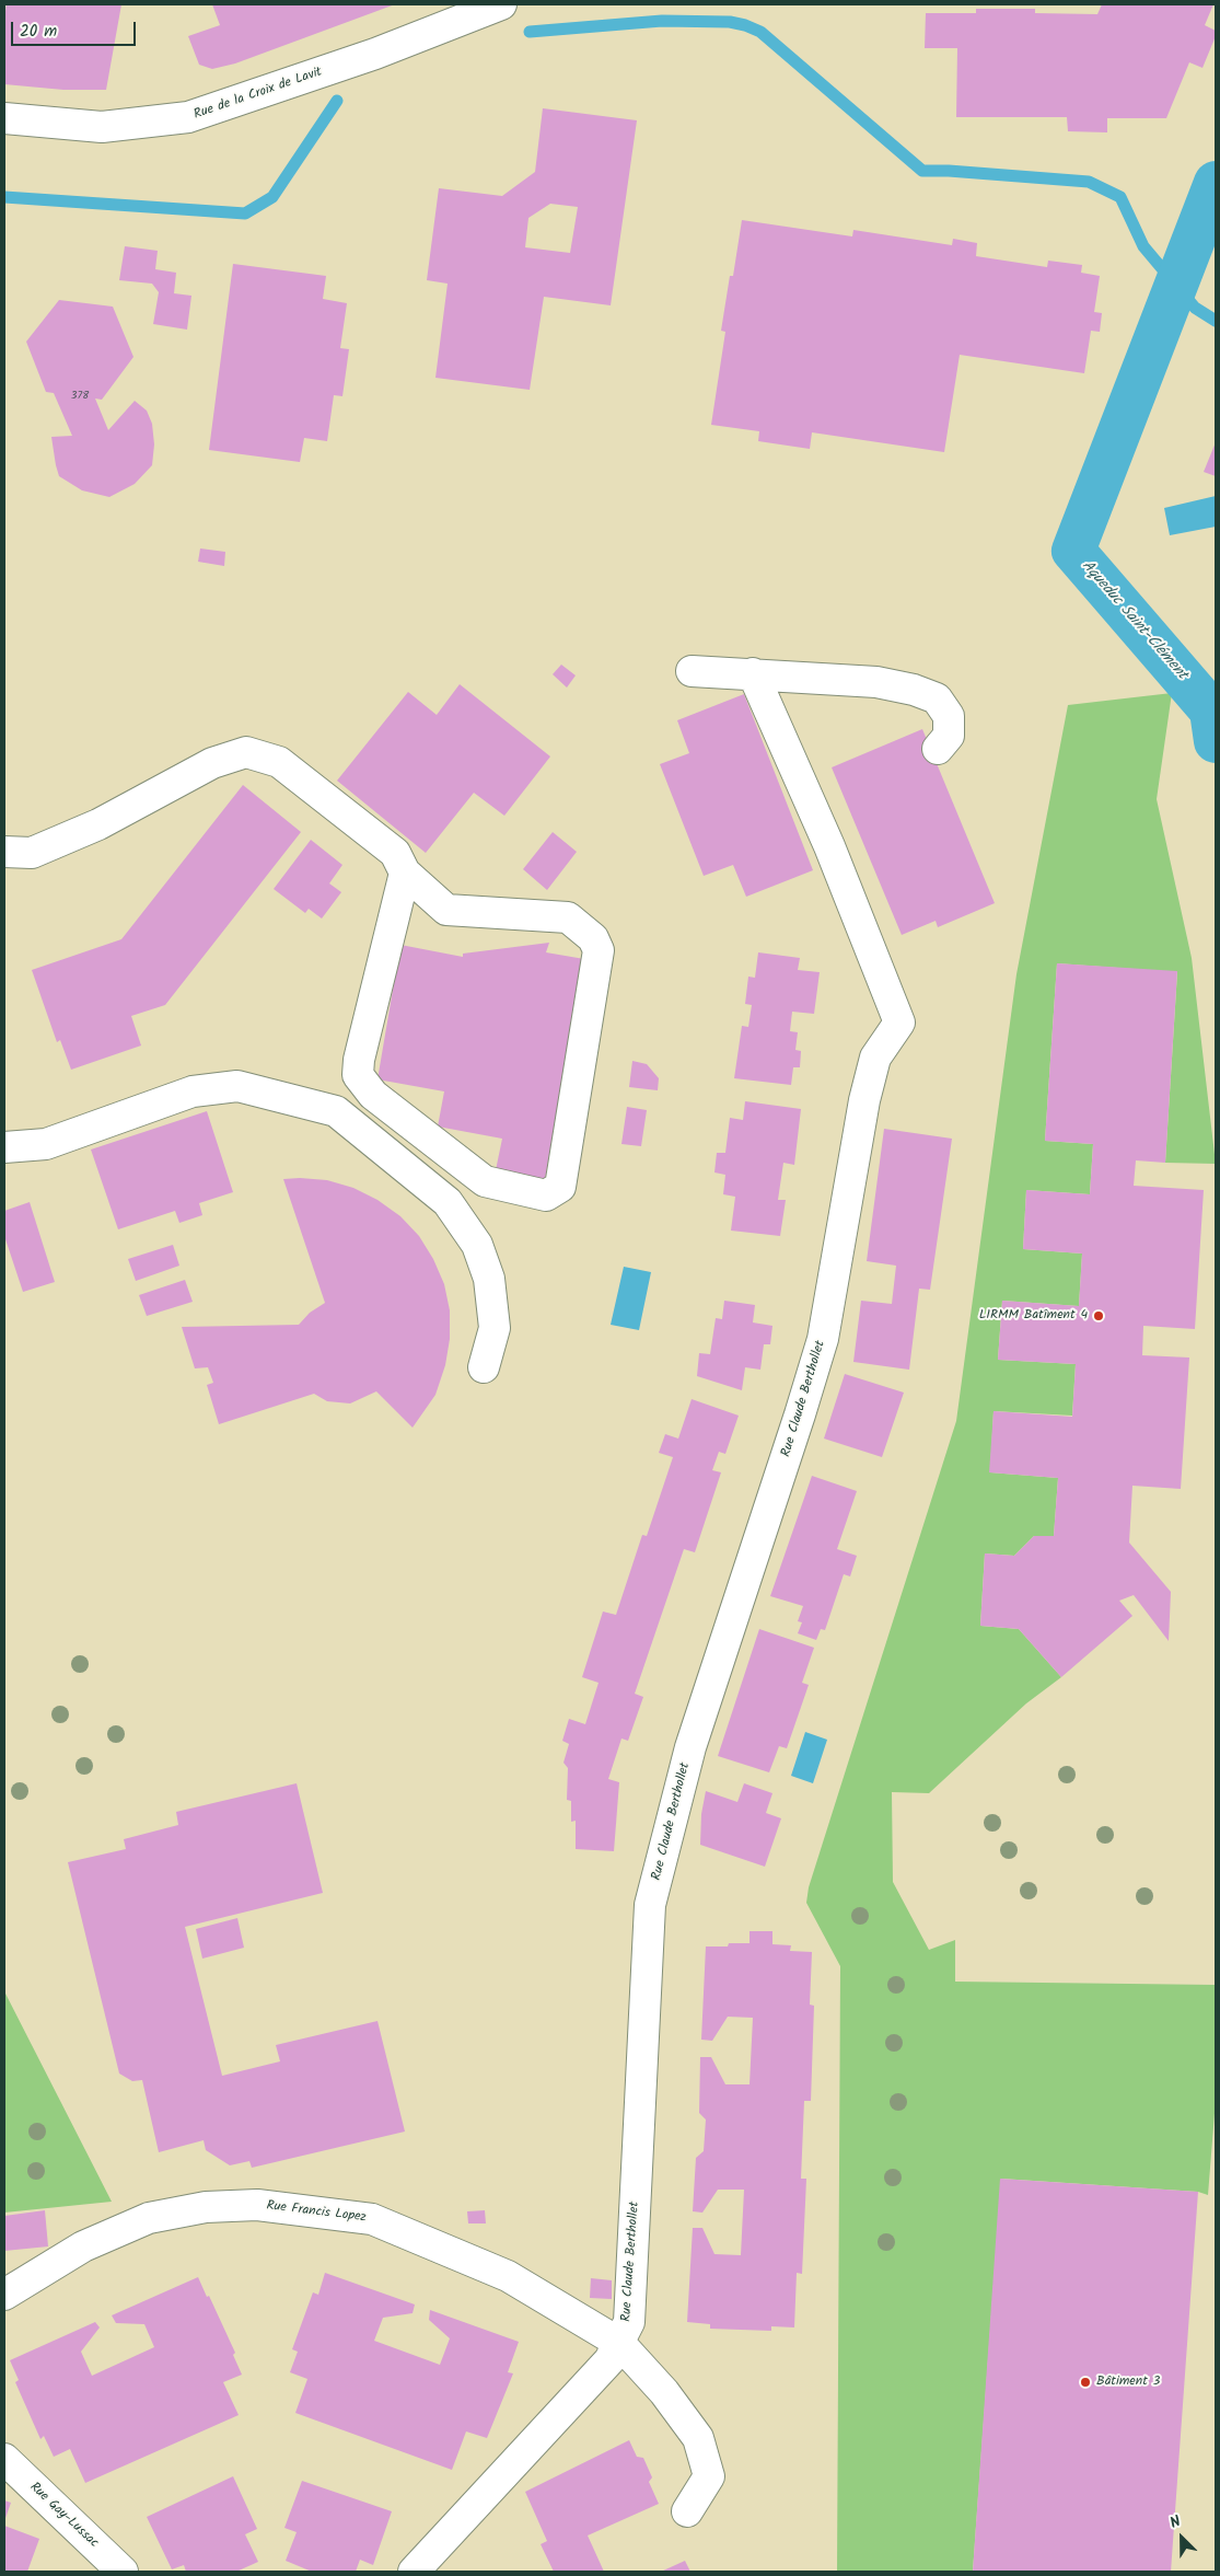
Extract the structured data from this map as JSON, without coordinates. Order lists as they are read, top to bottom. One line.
{"streets":{"street":["Rue de la Croix de Lavit","Rue Claude Berthollet","Rue Francis Lopez","Rue Gay-Lussac"]},"crossings":[["Rue Claude Berthollet","Rue Francis Lopez"]],"water":["Aqueduc Saint-Clément"],"places":["LIRMM Batîment 4","Bâtiment 3"],"house_numbers":["378"],"scale_bar":"20 m","north":"top left"}
